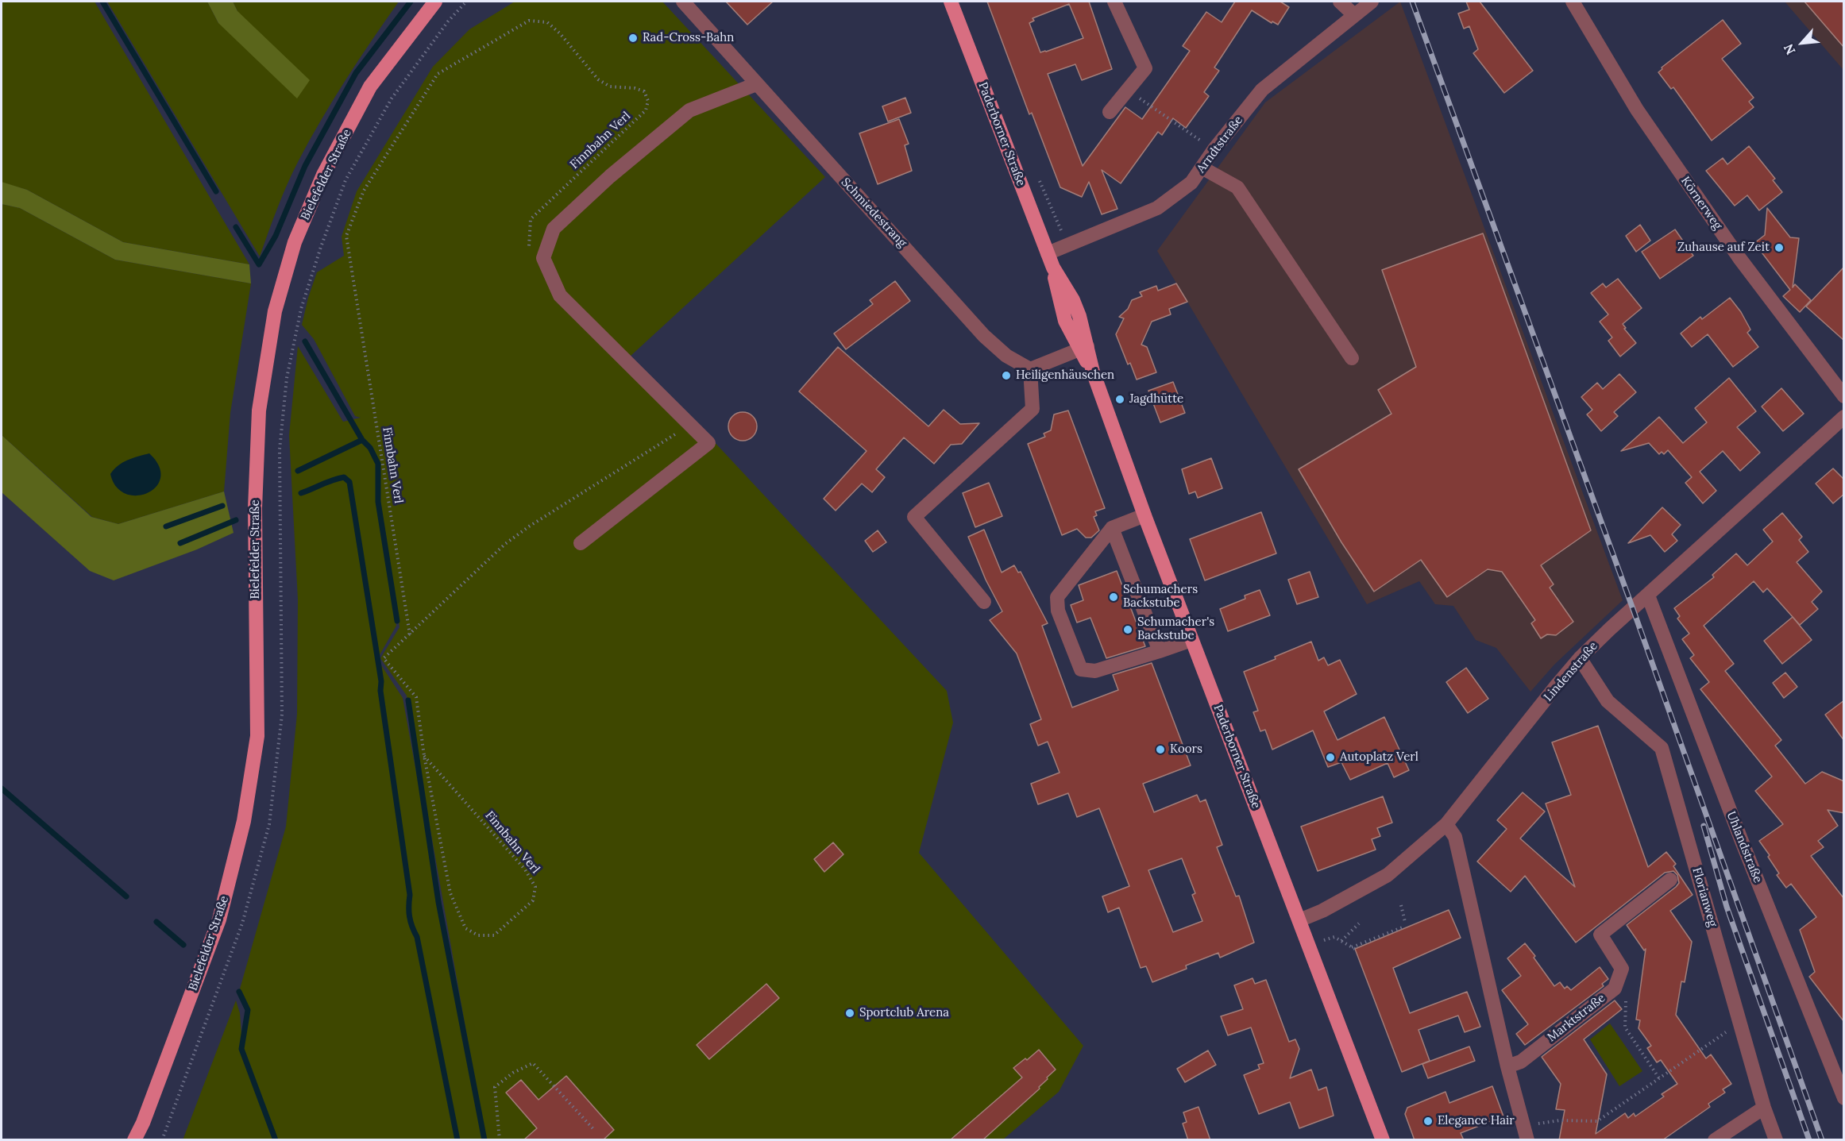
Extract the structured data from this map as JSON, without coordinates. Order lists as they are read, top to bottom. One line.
{"streets":{"main road":["Paderborner Straße","Bielefelder Straße"],"street":["Arndtstraße","Körnerweg","Schmiedestrang","Lindenstraße","Uhlandstraße","Florianweg","Marktstraße"],"path":["Finnbahn Verl"]},"crossings":[["Paderborner Straße","Arndtstraße"],["Paderborner Straße","Lindenstraße"],["Lindenstraße","Uhlandstraße"],["Lindenstraße","Florianweg"]],"places":["Rad-Cross-Bahn","Zuhause auf Zeit","Heiligenhäuschen","Jagdhütte","Schumachers Backstube","Schumacher's Backstube","Koors","Autoplatz Verl","Sportclub Arena","Elegance Hair"],"north":"bottom left"}
